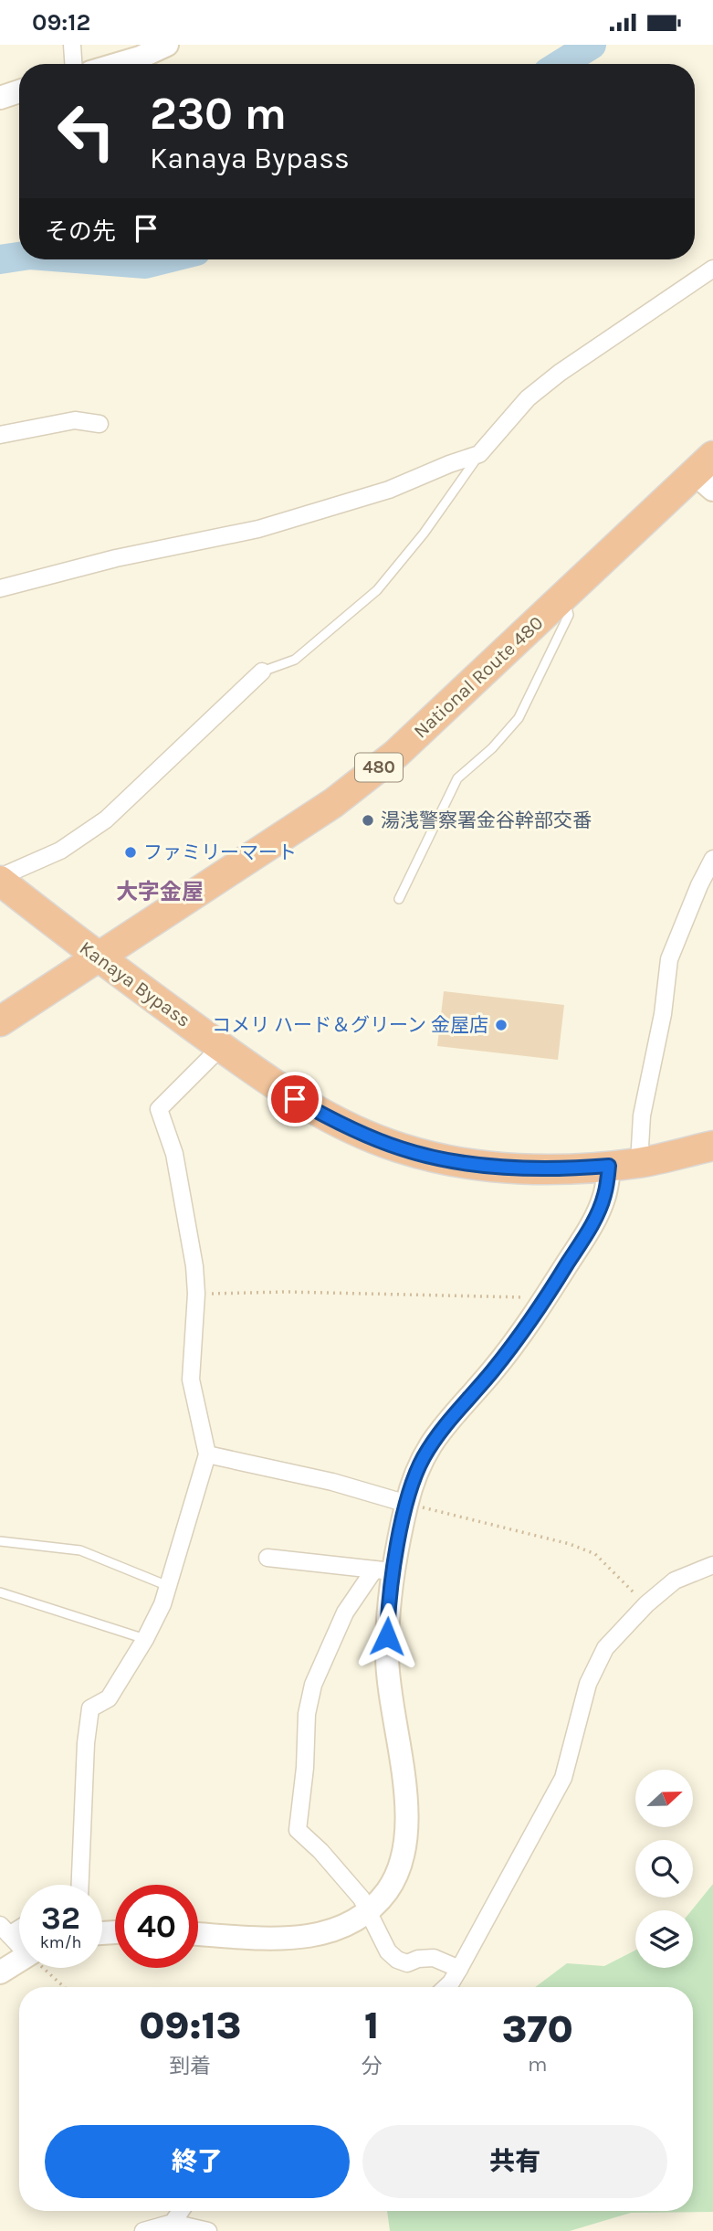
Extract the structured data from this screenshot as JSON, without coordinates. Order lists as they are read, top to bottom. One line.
{"streets":{"highway":["National Route 480","480","Kanaya Bypass"]},"crossings":[["National Route 480","Kanaya Bypass"]],"districts":["大字金屋"],"places":["湯浅警察署金谷幹部交番","ファミリーマート","コメリ ハード＆グリーン 金屋店"],"north":"right","page":{"status":"09:12","turn":["230 m","Kanaya Bypass"],"then":"その先","speed":"32 km/h","limit":"40","eta":["09:13","到着","1","分","370","m"],"buttons":["終了","共有"]}}
